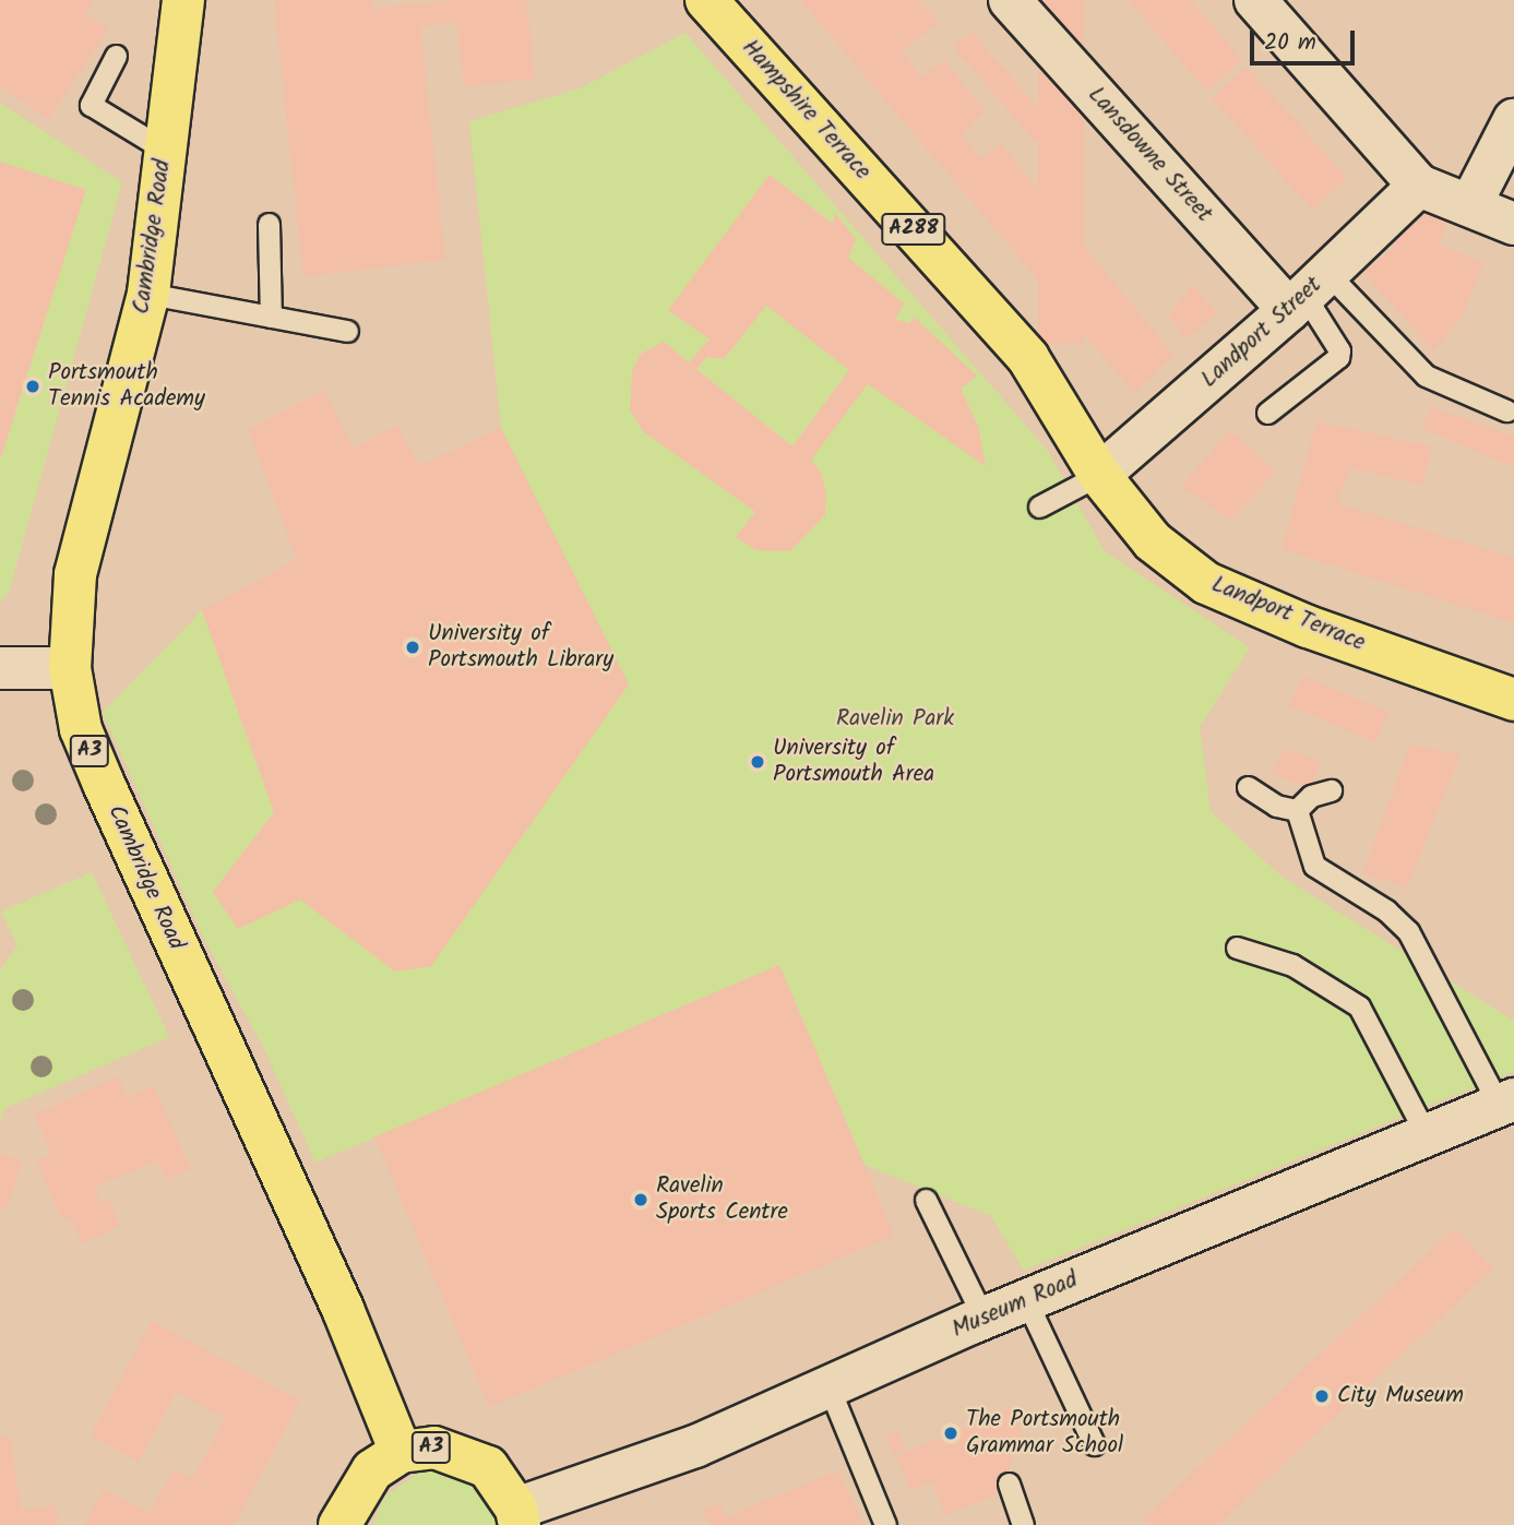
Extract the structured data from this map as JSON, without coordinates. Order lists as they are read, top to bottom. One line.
{"streets":{"main road":["Hampshire Terrace","A288","Cambridge Road","Landport Terrace","A3"],"street":["Lansdowne Street","Landport Street","Museum Road"]},"crossings":[["Hampshire Terrace","Landport Street"],["Hampshire Terrace","Landport Terrace"],["Lansdowne Street","Landport Street"],["Cambridge Road","A3"],["Landport Street","Landport Terrace"],["A3","Museum Road"]],"parks":["Ravelin Park"],"places":["Portsmouth Tennis Academy","University of Portsmouth Library","University of Portsmouth Area","Ravelin Sports Centre","City Museum","The Portsmouth Grammar School"],"scale_bar":"20 m"}
